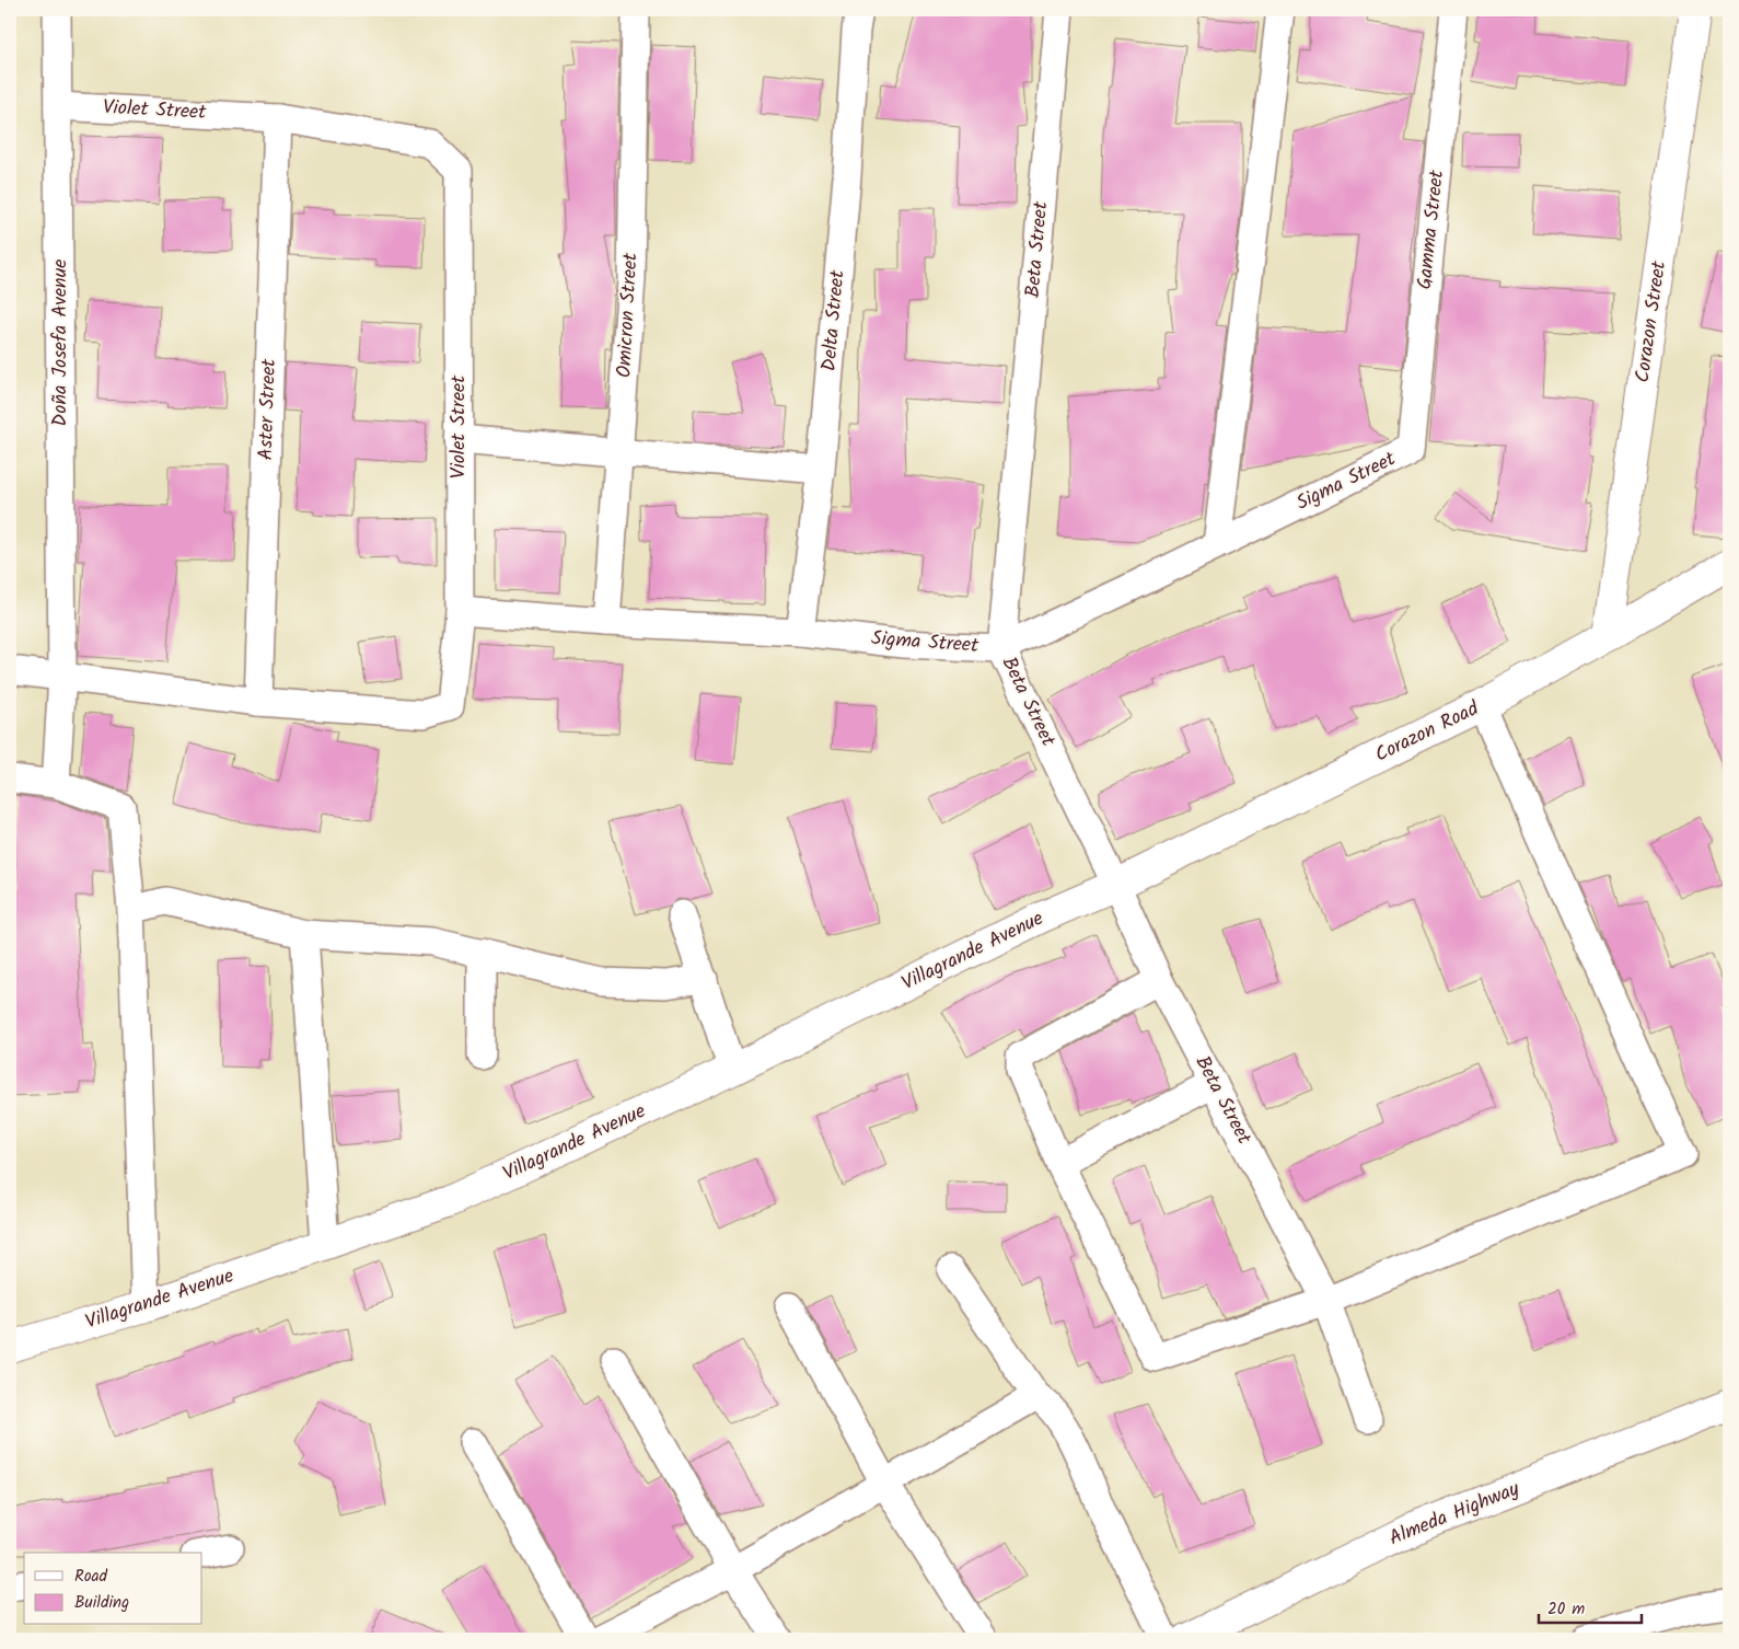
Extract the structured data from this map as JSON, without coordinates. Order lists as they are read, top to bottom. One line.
{"streets":{"main road":["Corazon Street","Corazon Road","Villagrande Avenue","Almeda Highway"],"street":["Violet Street","Gamma Street","Beta Street","Omicron Street","Delta Street","Doña Josefa Avenue","Aster Street","Sigma Street"]},"crossings":[["Violet Street","Doña Josefa Avenue"],["Violet Street","Aster Street"],["Violet Street","Sigma Street"],["Gamma Street","Sigma Street"],["Beta Street","Sigma Street"],["Beta Street","Corazon Road"],["Beta Street","Villagrande Avenue"],["Omicron Street","Sigma Street"],["Delta Street","Sigma Street"],["Corazon Street","Corazon Road"],["Corazon Road","Villagrande Avenue"]],"legend":["Road","Building"],"scale_bar":"20 m"}
